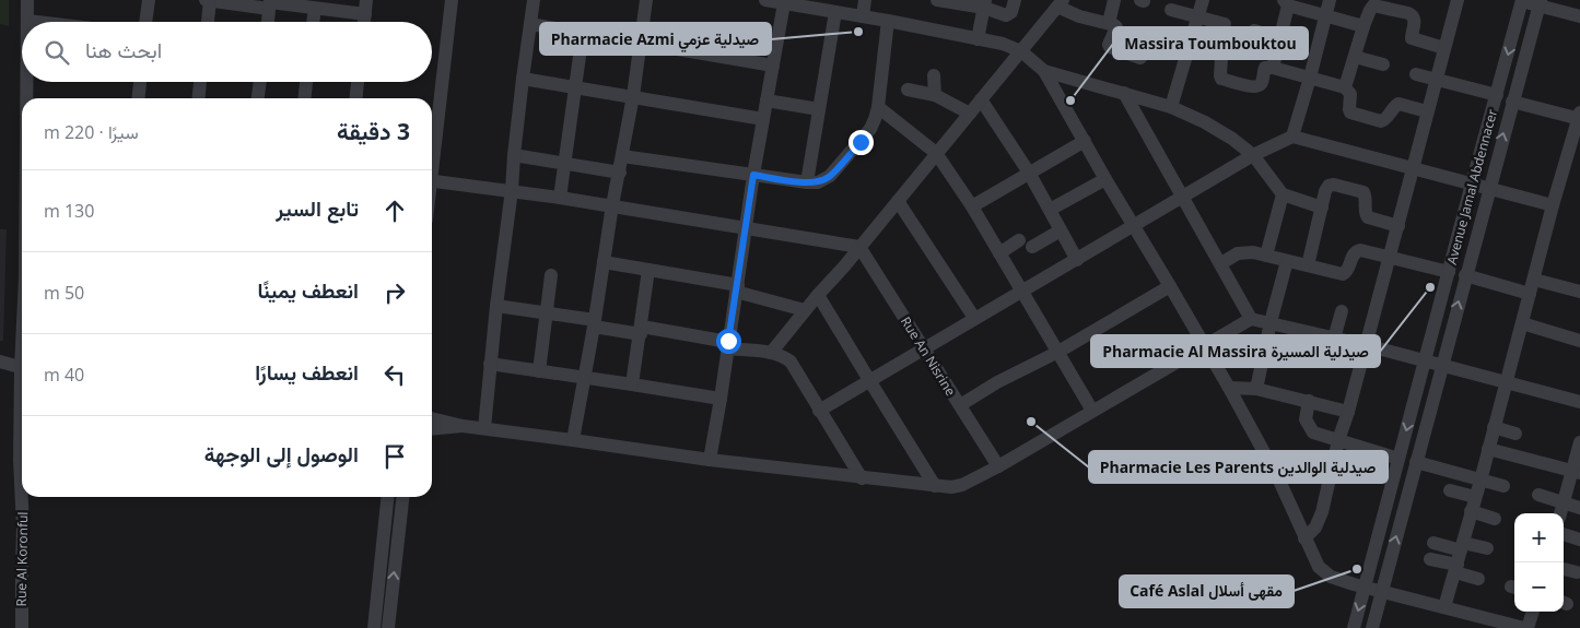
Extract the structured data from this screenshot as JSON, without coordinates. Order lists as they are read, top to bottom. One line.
{"streets":{"street":["Avenue Jamal Abdennacer","Rue An Nisrine","Rue Al Koronful"]},"places":["Pharmacie Azmi صيدلية عزمي","Massira Toumbouktou","Pharmacie Al Massira صيدلية المسيرة","Pharmacie Les Parents صيدلية الوالدين","Café Aslal مقهى أسلال"],"page":{"search":"ابحث هنا","heading":["3 دقيقة","سيرًا · 220 m"],"list":[["تابع السير","130 m"],["انعطف يمينًا","50 m"],["انعطف يسارًا","40 m"],"الوصول إلى الوجهة"],"map_buttons":["+","−"]}}
